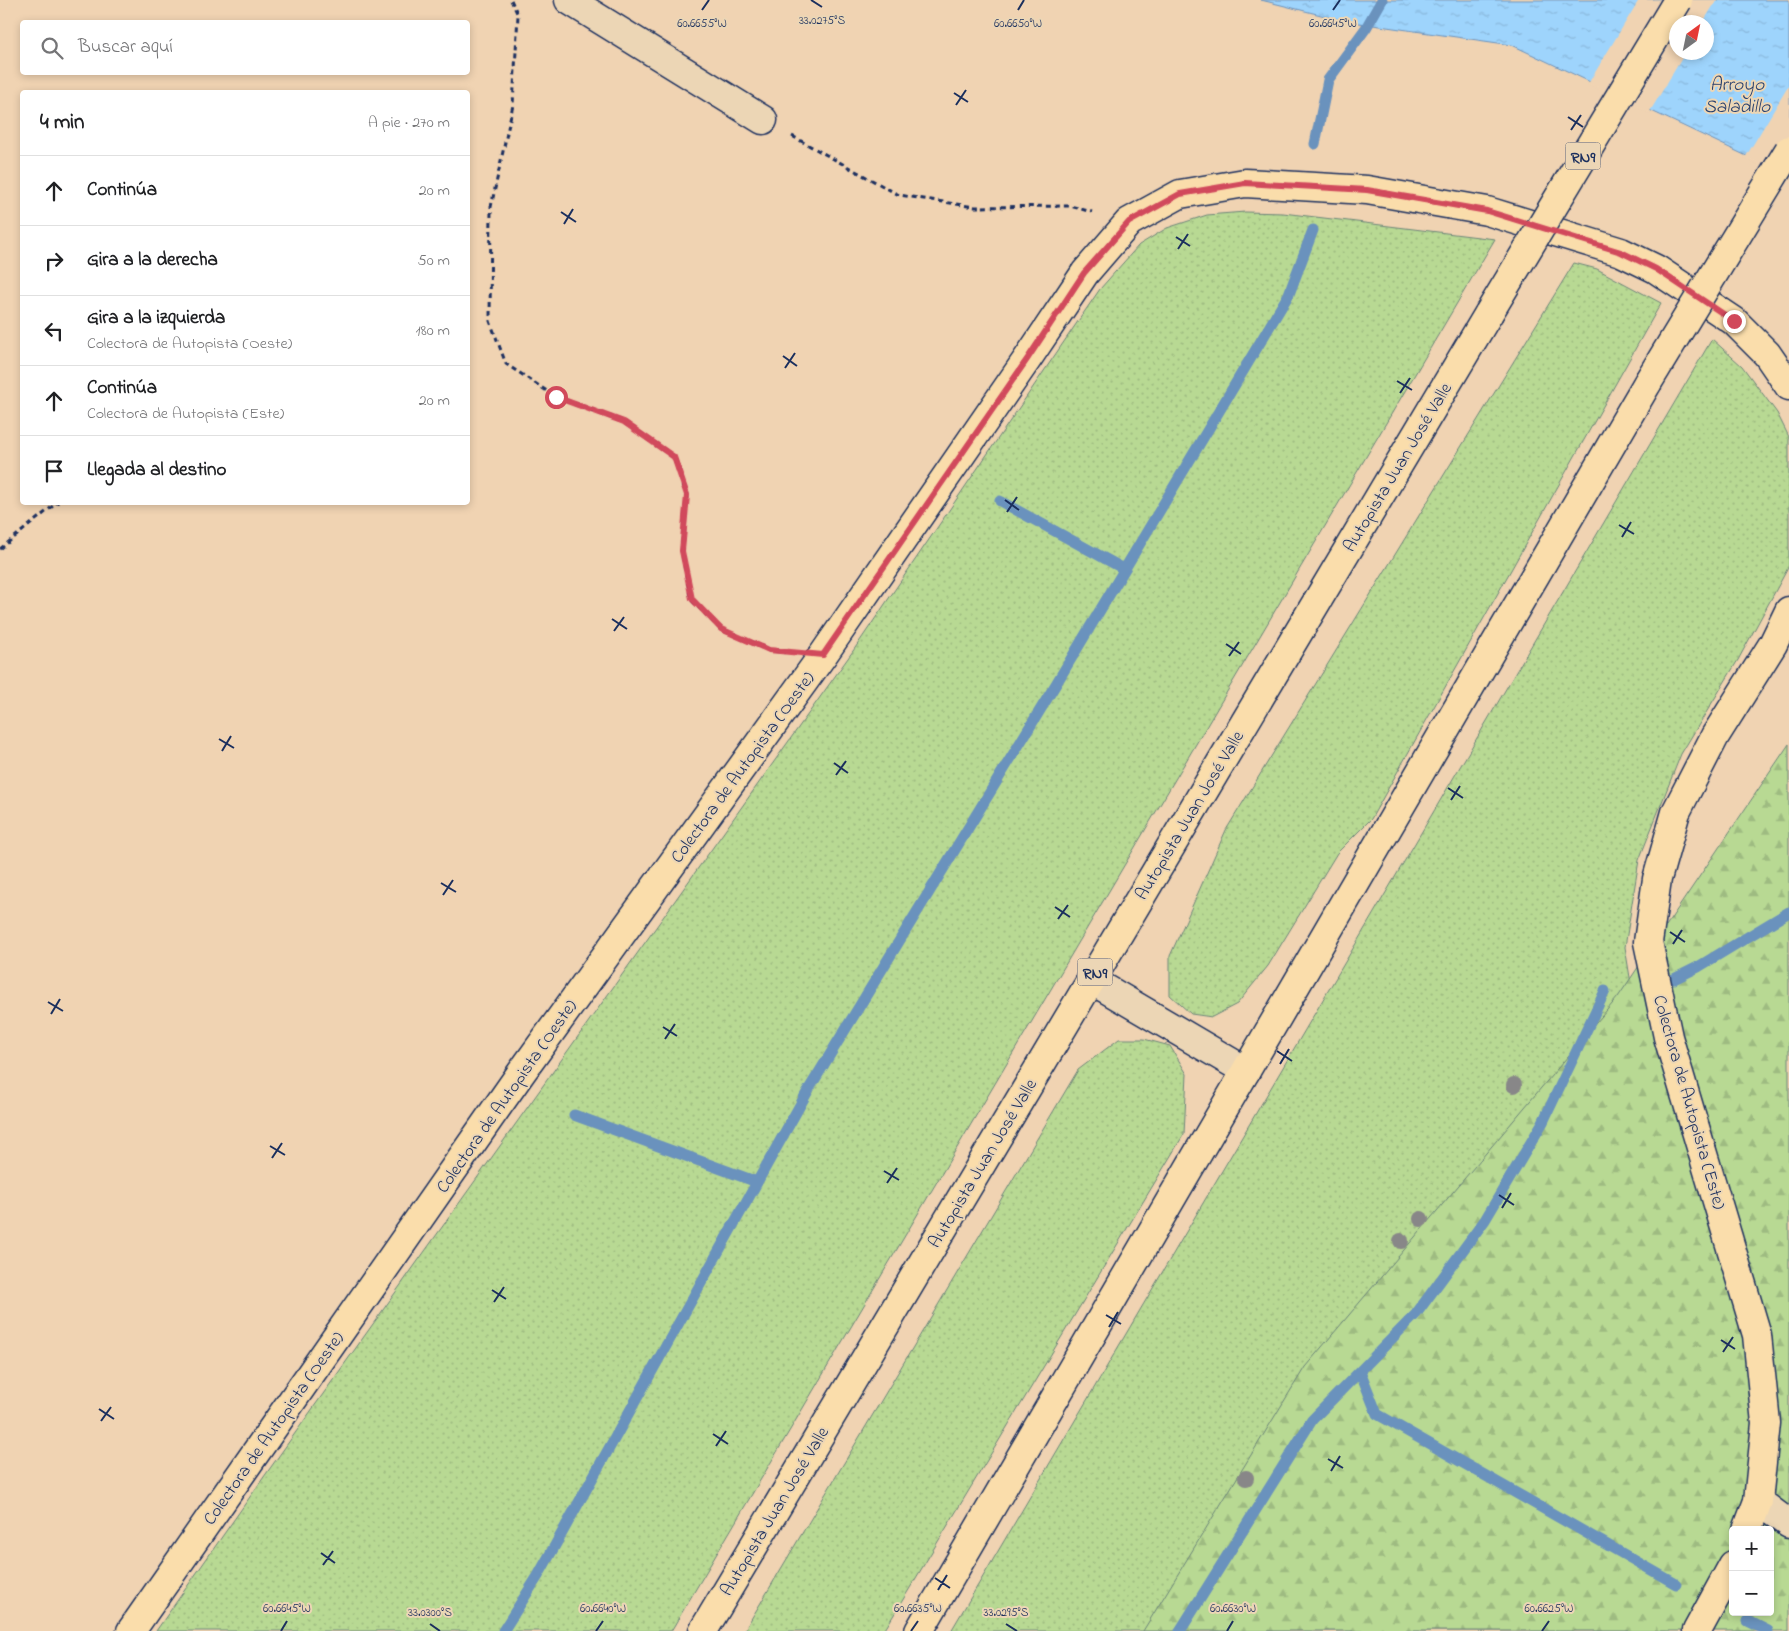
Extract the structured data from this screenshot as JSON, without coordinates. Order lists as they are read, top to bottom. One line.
{"streets":{"main road":["RN9","Autopista Juan José Valle","Colectora de Autopista (Oeste)","Colectora de Autopista (Este)"]},"water":["Arroyo Saladillo"],"north":"top right","page":{"search":"Buscar aquí","heading":["4 min","A pie · 270 m"],"list":[["Continúa","20 m"],["Gira a la derecha","50 m"],["Gira a la izquierda","Colectora de Autopista (Oeste)","180 m"],["Continúa","Colectora de Autopista (Este)","20 m"],"Llegada al destino"],"map_buttons":["+","−"]},"coordinates":["33.0275°S","60.6655°W","60.6650°W","60.6645°W","60.6640°W","60.6635°W","60.6630°W","60.6625°W","33.0300°S","33.0295°S"]}
